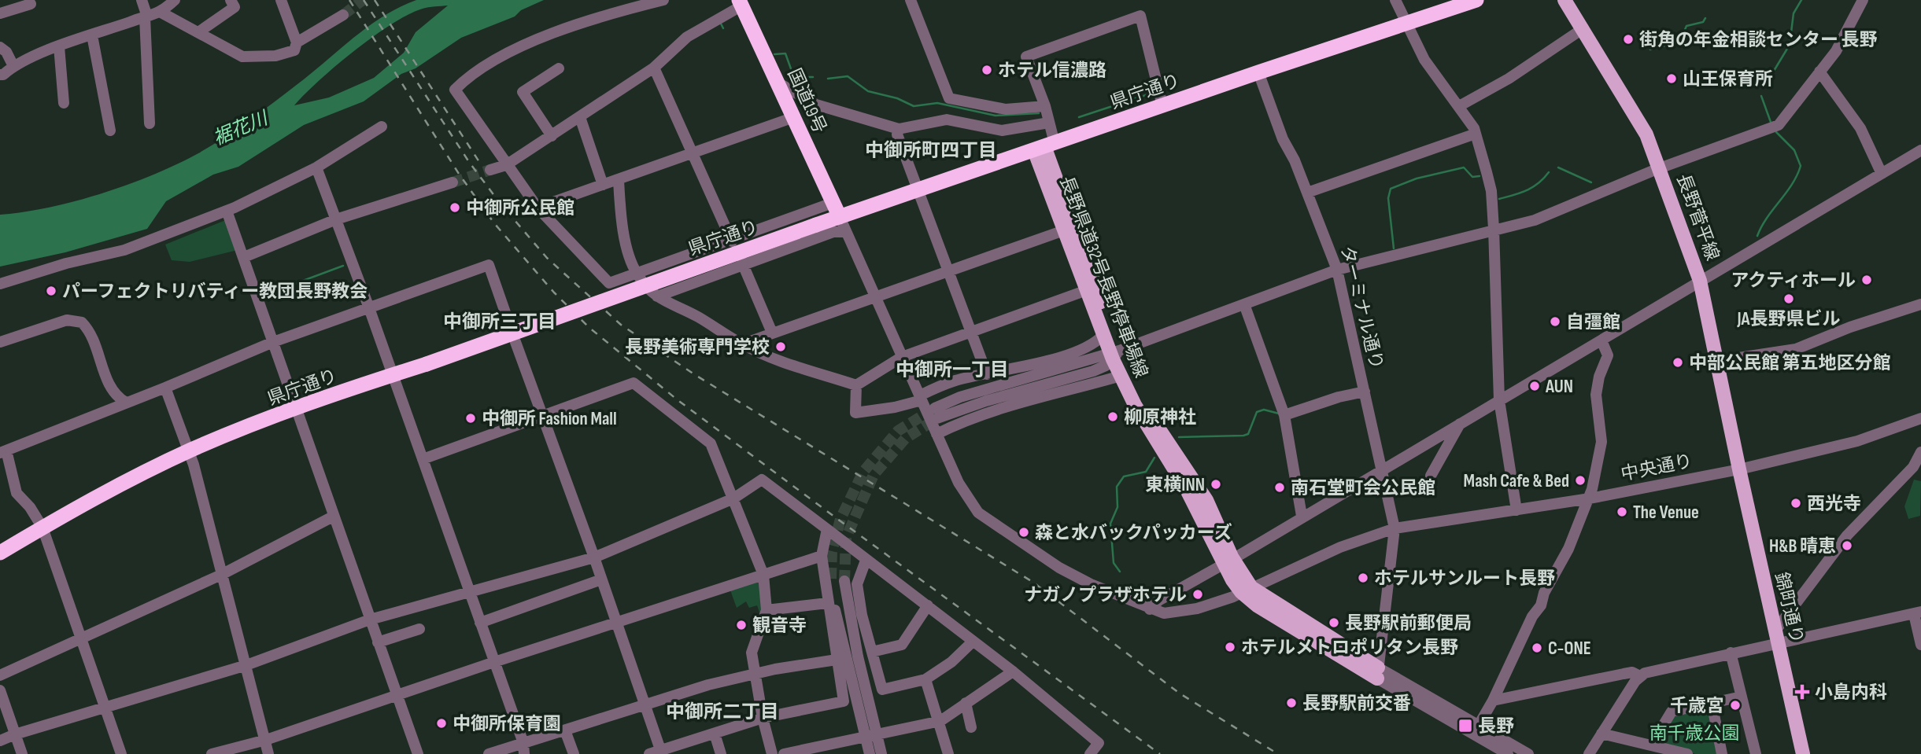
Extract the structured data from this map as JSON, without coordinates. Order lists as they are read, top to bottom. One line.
{"streets":{"highway":["県庁通り","国道19号"],"main road":["長野菅平線","長野県道32号長野停車場線","錦町通り"],"street":["ターミナル通り","中央通り"]},"crossings":[["県庁通り","国道19号"],["県庁通り","長野県道32号長野停車場線"],["県庁通り","ターミナル通り"],["県庁通り","中央通り"],["国道19号","中央通り"],["長野菅平線","中央通り"],["長野菅平線","錦町通り"],["長野県道32号長野停車場線","ターミナル通り"],["長野県道32号長野停車場線","中央通り"],["ターミナル通り","中央通り"],["中央通り","錦町通り"]],"districts":["中御所町四丁目","中御所三丁目","中御所一丁目","中御所二丁目"],"water":["裾花川"],"parks":["南千歳公園"],"places":{"other":["街角の年金相談センター 長野","ホテル信濃路","山王保育所","中御所公民館","アクティホール","パーフェクトリバティー教団長野教会","JA長野県ビル","自彊館","長野美術専門学校","中部公民館 第五地区分館","AUN","柳原神社","中御所 Fashion Mall","Mash Cafe & Bed","東横INN","南石堂町会公民館","西光寺","The Venue","森と水バックパッカーズ","H&B 晴恵","ホテルサンルート長野","ナガノプラザホテル","長野駅前郵便局","観音寺","ホテルメトロポリタン長野","C-ONE","長野駅前交番","千歳宮","中御所保育園"],"health":["小島内科"],"transit":["長野"]}}
